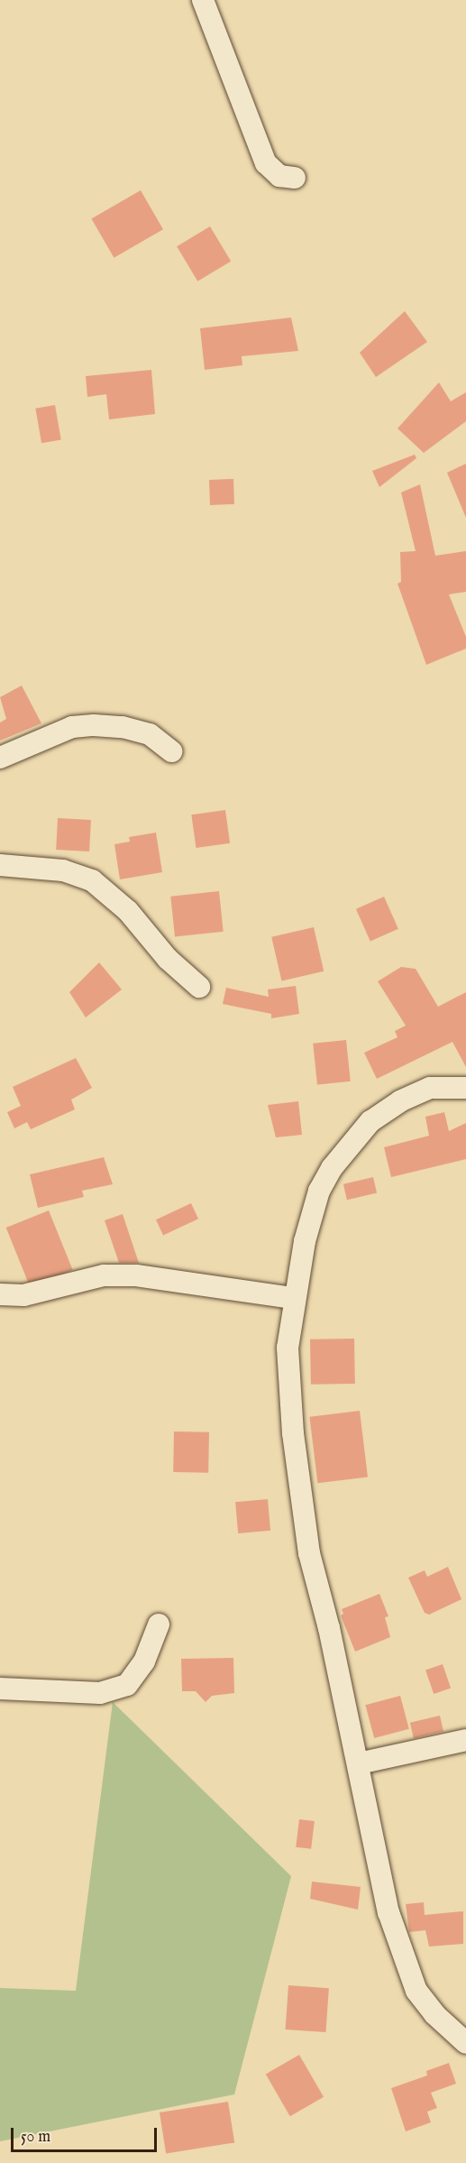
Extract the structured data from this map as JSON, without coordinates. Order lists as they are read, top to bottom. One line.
{"scale_bar":"50 m"}
